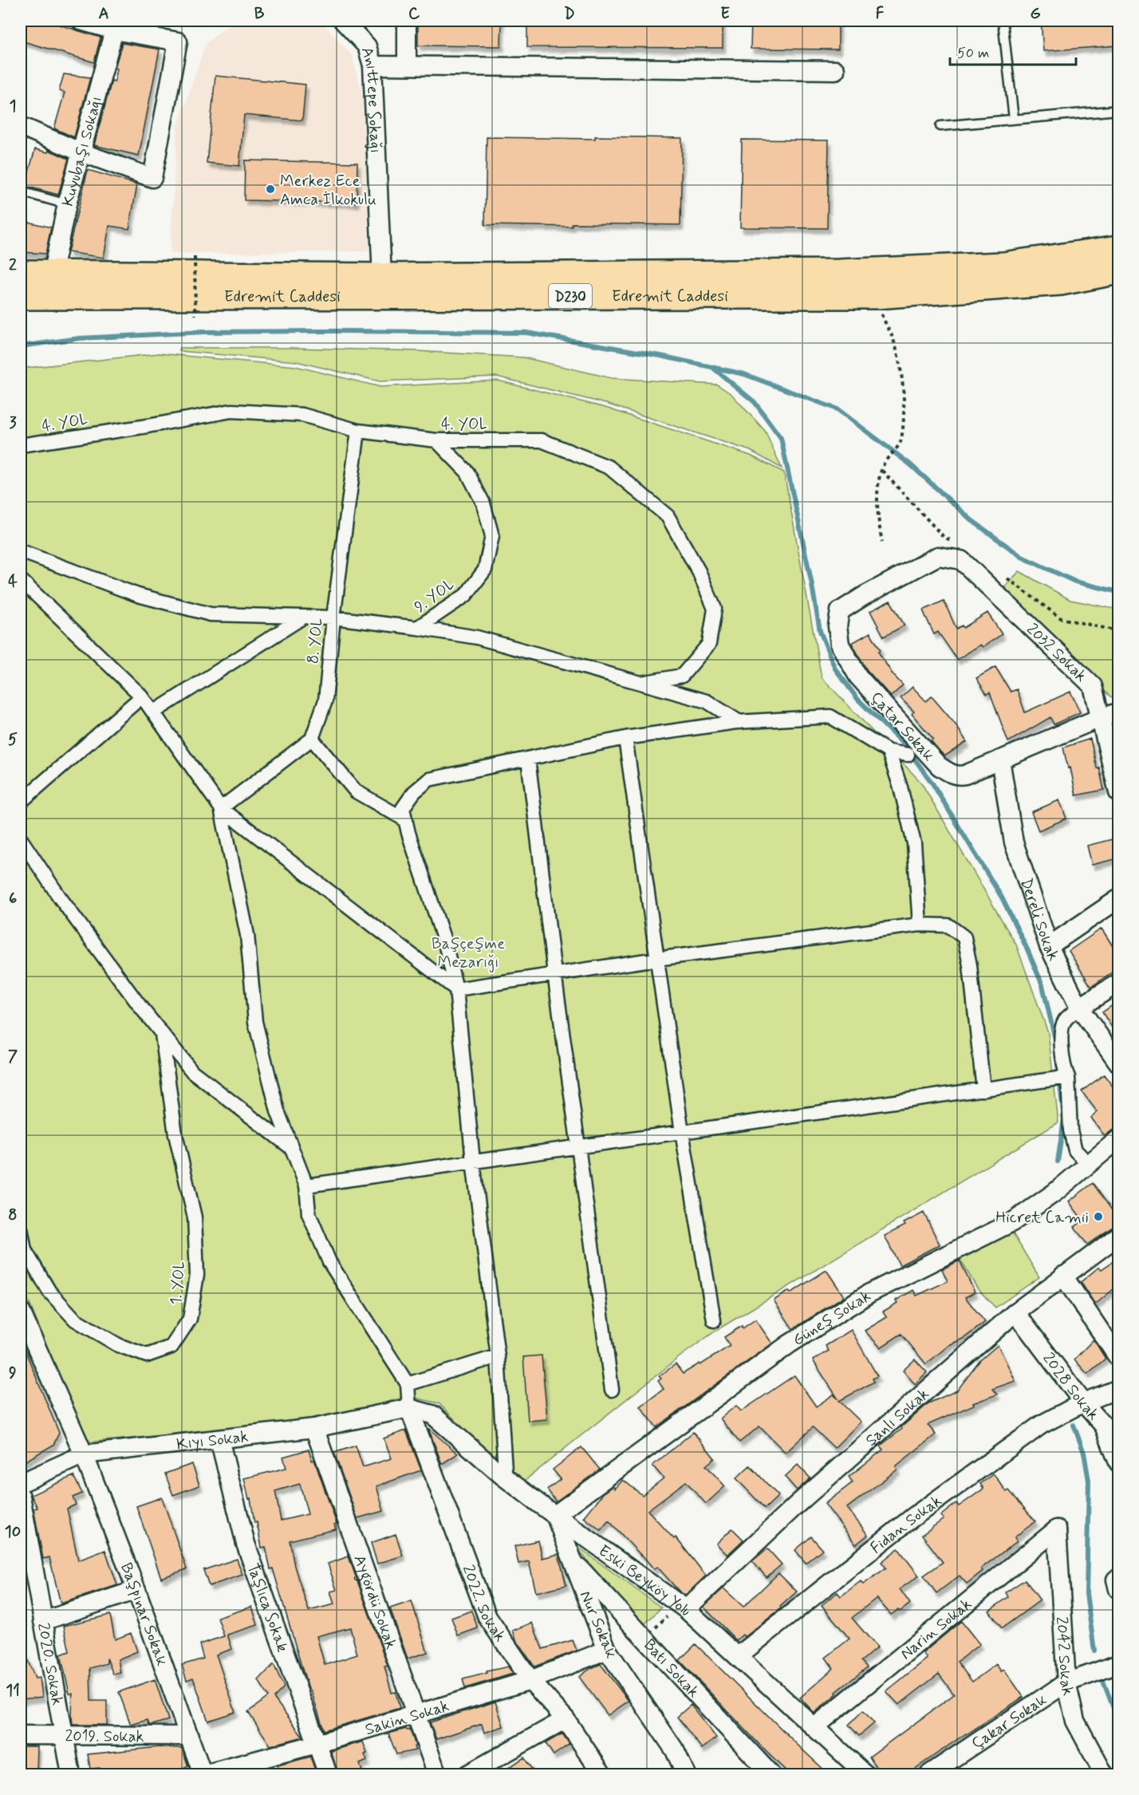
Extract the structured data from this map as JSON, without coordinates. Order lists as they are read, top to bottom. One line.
{"streets":{"highway":["Edremit Caddesi","D230"],"street":["Anıttepe Sokağı","Kuyubaşı Sokağı","4. YOL","9. YOL","8. YOL","2032 Sokak","Çatar Sokak","Dereli Sokak","1. YOL","Güneş Sokak","2028 Sokak","Şanlı Sokak","Kıyı Sokak","Fidan Sokak","Eski Beyköy Yolu","Aygördü Sokak","2022. Sokak","Taşlıca Sokak","Başpınar Sokak","Nur Sokak","Narin Sokak","2042 Sokak","2020. Sokak","Batı Sokak","Sakin Sokak","Çakar Sokak","2019. Sokak"]},"crossings":[["Anıttepe Sokağı","Edremit Caddesi"],["Kuyubaşı Sokağı","Edremit Caddesi"],["4. YOL","9. YOL"],["4. YOL","8. YOL"],["2032 Sokak","Çatar Sokak"],["Çatar Sokak","Dereli Sokak"],["Güneş Sokak","Eski Beyköy Yolu"],["Güneş Sokak","Nur Sokak"],["2028 Sokak","Şanlı Sokak"],["2028 Sokak","Fidan Sokak"],["Şanlı Sokak","Eski Beyköy Yolu"],["Kıyı Sokak","Eski Beyköy Yolu"],["Kıyı Sokak","Aygördü Sokak"],["Kıyı Sokak","2022. Sokak"],["Kıyı Sokak","Taşlıca Sokak"],["Kıyı Sokak","Başpınar Sokak"],["Fidan Sokak","Eski Beyköy Yolu"],["Eski Beyköy Yolu","2022. Sokak"],["Eski Beyköy Yolu","Nur Sokak"],["Eski Beyköy Yolu","Narin Sokak"],["Aygördü Sokak","Sakin Sokak"],["2022. Sokak","Sakin Sokak"],["Taşlıca Sokak","Sakin Sokak"],["Başpınar Sokak","Sakin Sokak"],["Başpınar Sokak","2019. Sokak"],["Nur Sokak","Batı Sokak"],["Nur Sokak","Sakin Sokak"],["Narin Sokak","2042 Sokak"],["2042 Sokak","Çakar Sokak"],["2020. Sokak","2019. Sokak"]],"parks":["Başçeşme Mezarığı"],"places":["Merkez Ece Amca İlkokulu","Hicret Camii"],"scale_bar":"50 m","grid":{"columns":["A","B","C","D","E","F","G"],"rows":["1","2","3","4","5","6","7","8","9","10","11"]}}
